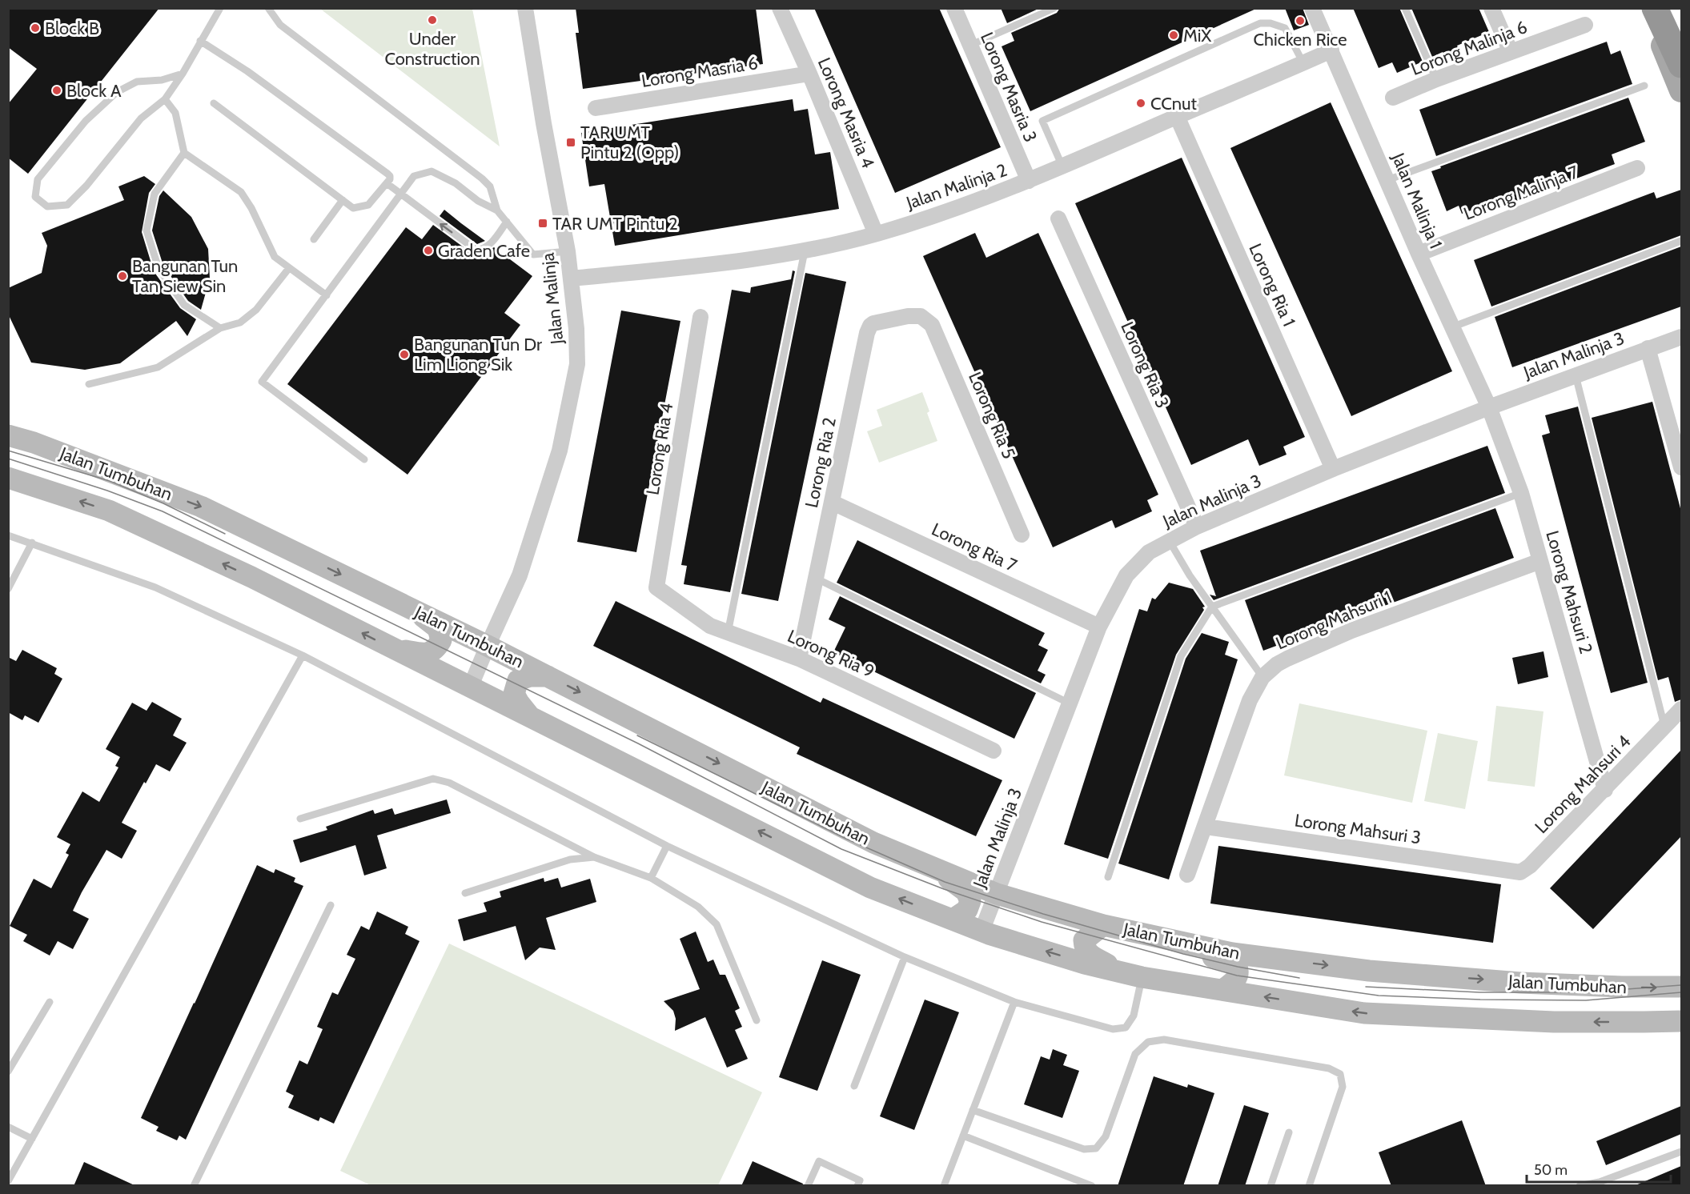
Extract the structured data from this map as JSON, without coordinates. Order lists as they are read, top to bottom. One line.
{"streets":{"main road":["Jalan Tumbuhan"],"street":["Lorong Malinja 6","Lorong Masria 6","Lorong Masria 3","Lorong Masria 4","Jalan Malinja 2","Lorong Malinja 7","Jalan Malinja 1","Lorong Ria 1","Jalan Malinja","Jalan Malinja 3","Lorong Ria 3","Lorong Ria 5","Lorong Ria 4","Lorong Ria 2","Lorong Ria 7","Lorong Mahsuri 2","Lorong Mahsuri 1","Lorong Ria 9","Lorong Mahsuri 4","Lorong Mahsuri 3"]},"crossings":[["Lorong Masria 6","Lorong Masria 4"],["Lorong Masria 3","Jalan Malinja 2"],["Lorong Masria 4","Jalan Malinja 2"],["Jalan Malinja 2","Jalan Malinja 1"],["Jalan Malinja 2","Lorong Ria 1"],["Jalan Malinja 2","Jalan Malinja"],["Lorong Malinja 7","Jalan Malinja 1"],["Jalan Malinja 1","Jalan Malinja 3"],["Jalan Malinja 1","Lorong Mahsuri 2"],["Lorong Ria 1","Jalan Malinja 3"],["Jalan Malinja","Jalan Tumbuhan"],["Jalan Malinja 3","Lorong Ria 3"],["Jalan Malinja 3","Jalan Tumbuhan"],["Jalan Malinja 3","Lorong Ria 7"],["Jalan Malinja 3","Lorong Mahsuri 2"],["Lorong Ria 5","Lorong Ria 2"],["Lorong Ria 4","Lorong Ria 9"],["Lorong Ria 2","Lorong Ria 7"],["Lorong Ria 2","Lorong Ria 9"],["Lorong Mahsuri 2","Lorong Mahsuri 1"],["Lorong Mahsuri 2","Lorong Mahsuri 4"],["Lorong Mahsuri 1","Lorong Mahsuri 3"],["Lorong Mahsuri 4","Lorong Mahsuri 3"]],"places":{"other":["Under Construction","Chicken Rice","Block B","MiX","Block A","CCnut","Graden Cafe","Bangunan Tun Tan Siew Sin","Bangunan Tun Dr Lim Liong Sik"],"transit":["TAR UMT Pintu 2 (Opp)","TAR UMT Pintu 2"]},"scale_bar":"50 m"}
